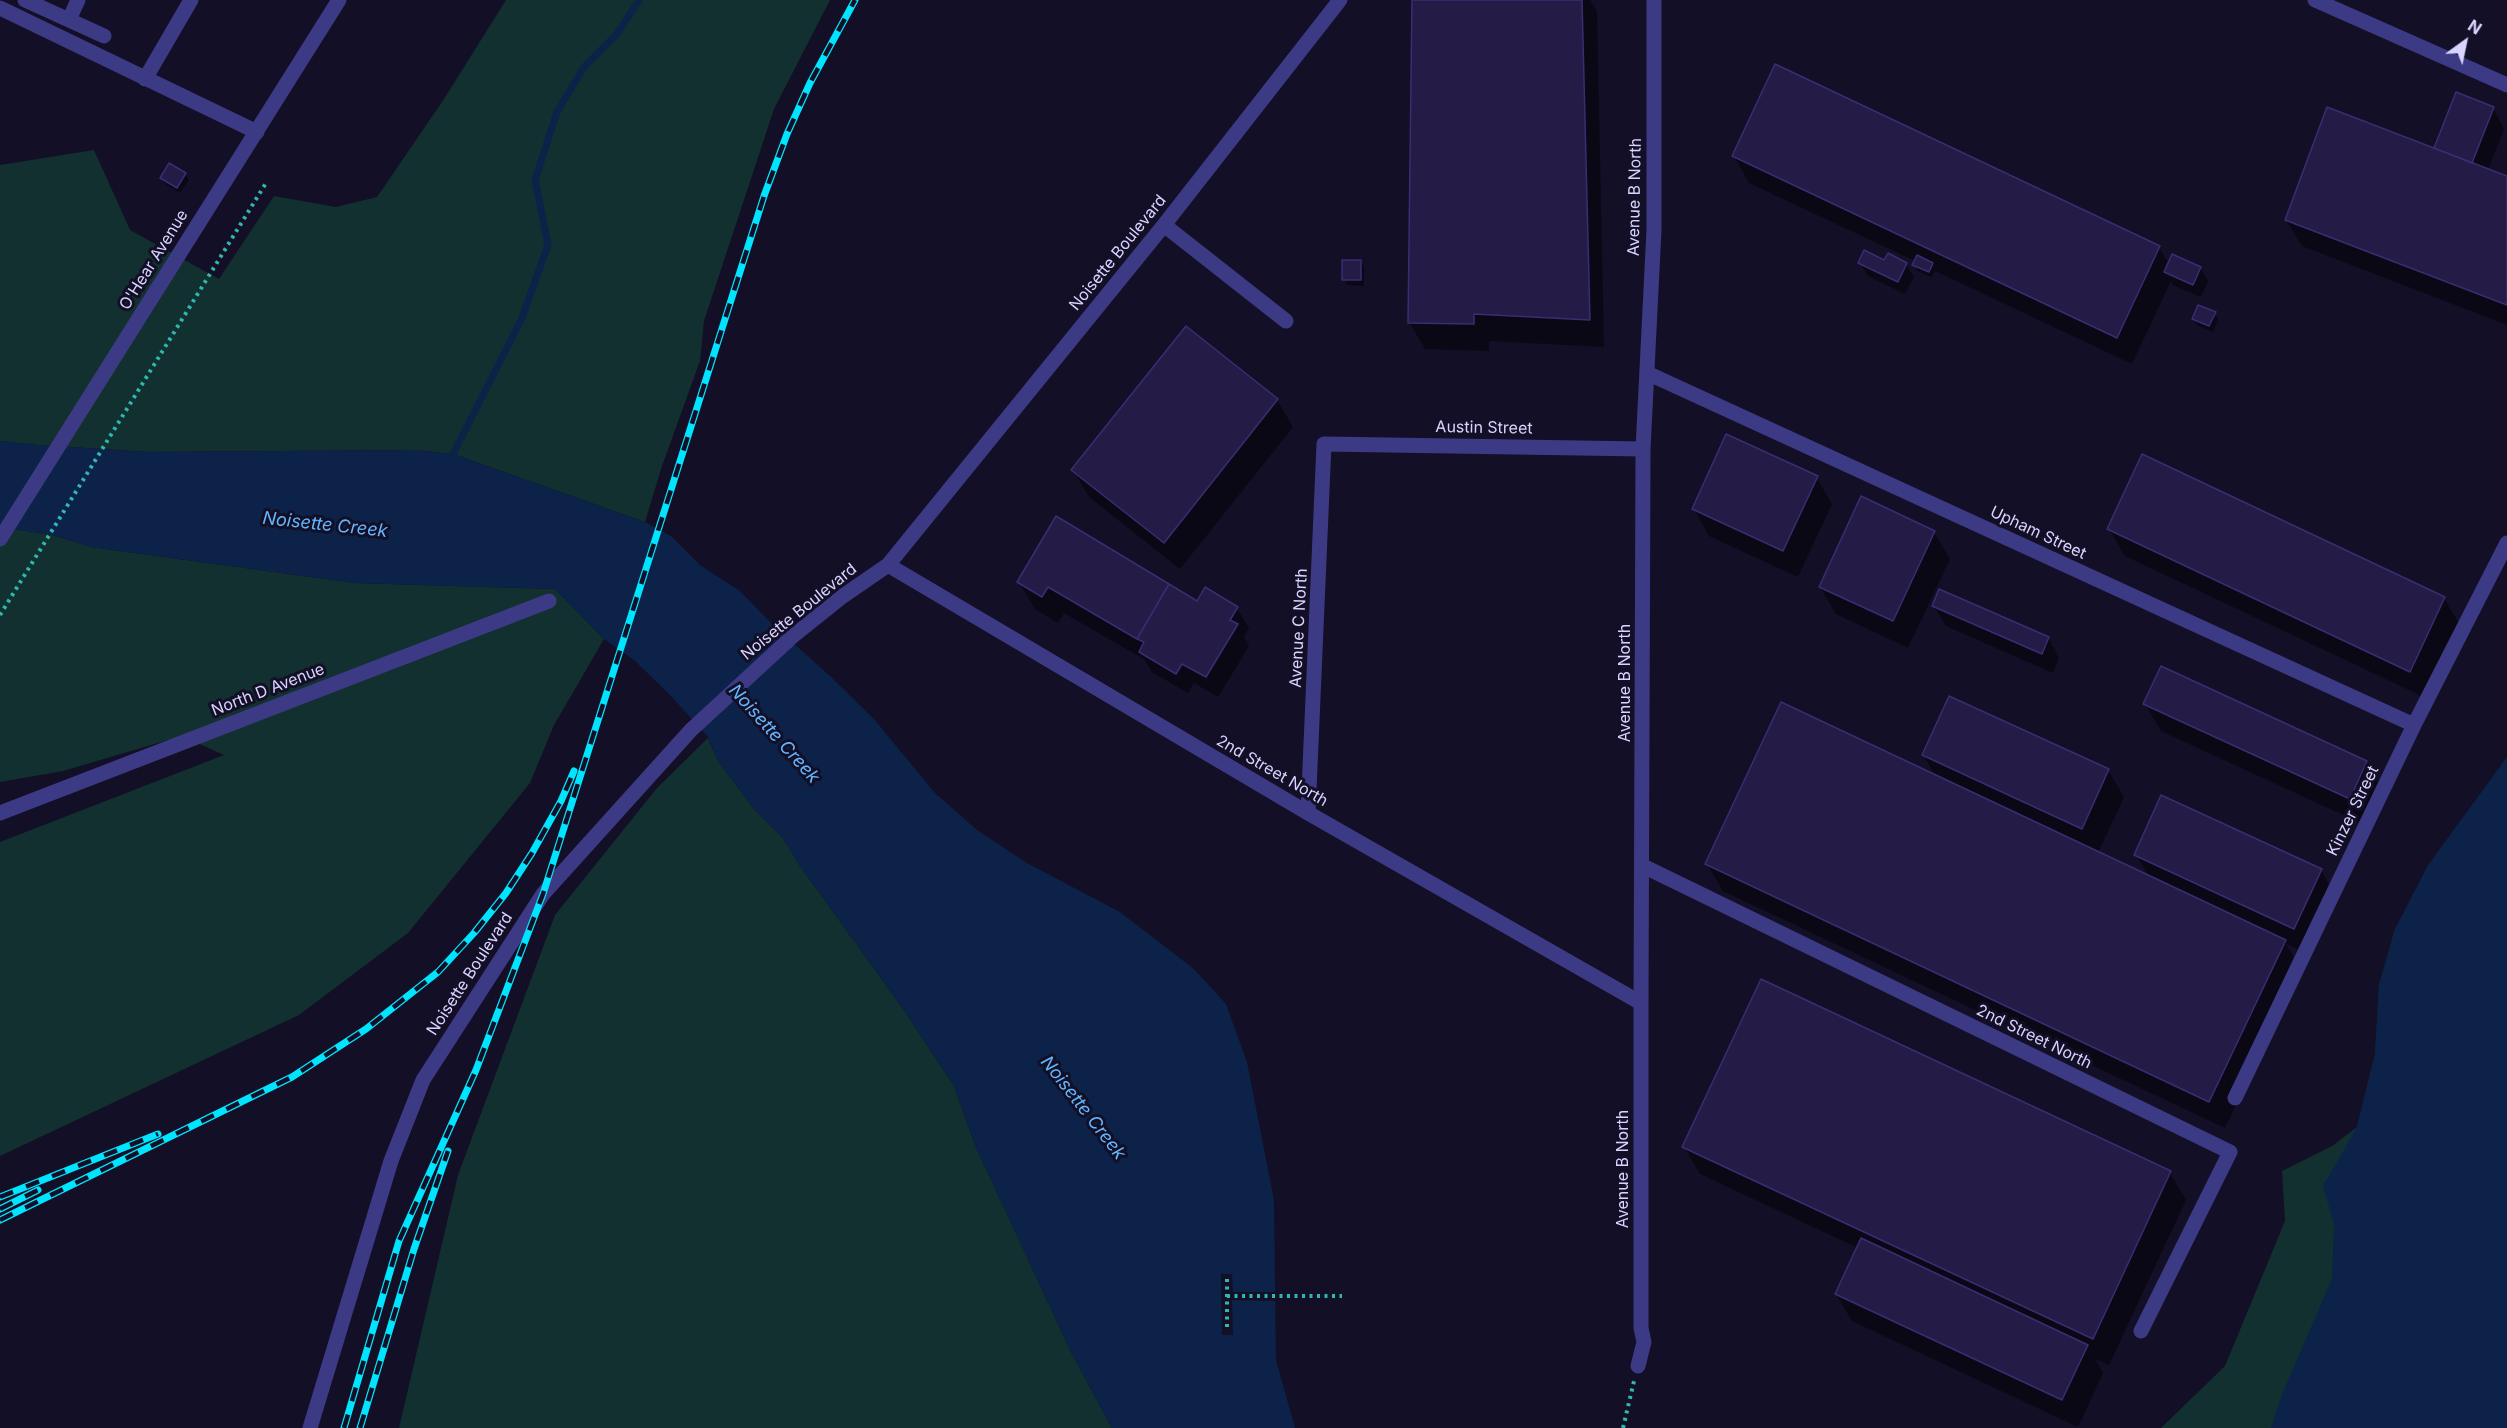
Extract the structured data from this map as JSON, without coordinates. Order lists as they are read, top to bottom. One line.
{"streets":{"street":["Avenue B North","Noisette Boulevard","O'Hear Avenue","Austin Street","Upham Street","Avenue C North","North D Avenue","2nd Street North","Kinzer Street"]},"crossings":[["Avenue B North","Austin Street"],["Avenue B North","Upham Street"],["Avenue B North","2nd Street North"],["Noisette Boulevard","2nd Street North"],["Austin Street","Avenue C North"],["Upham Street","Kinzer Street"],["Avenue C North","2nd Street North"]],"water":["Noisette Creek"],"north":"top right"}
